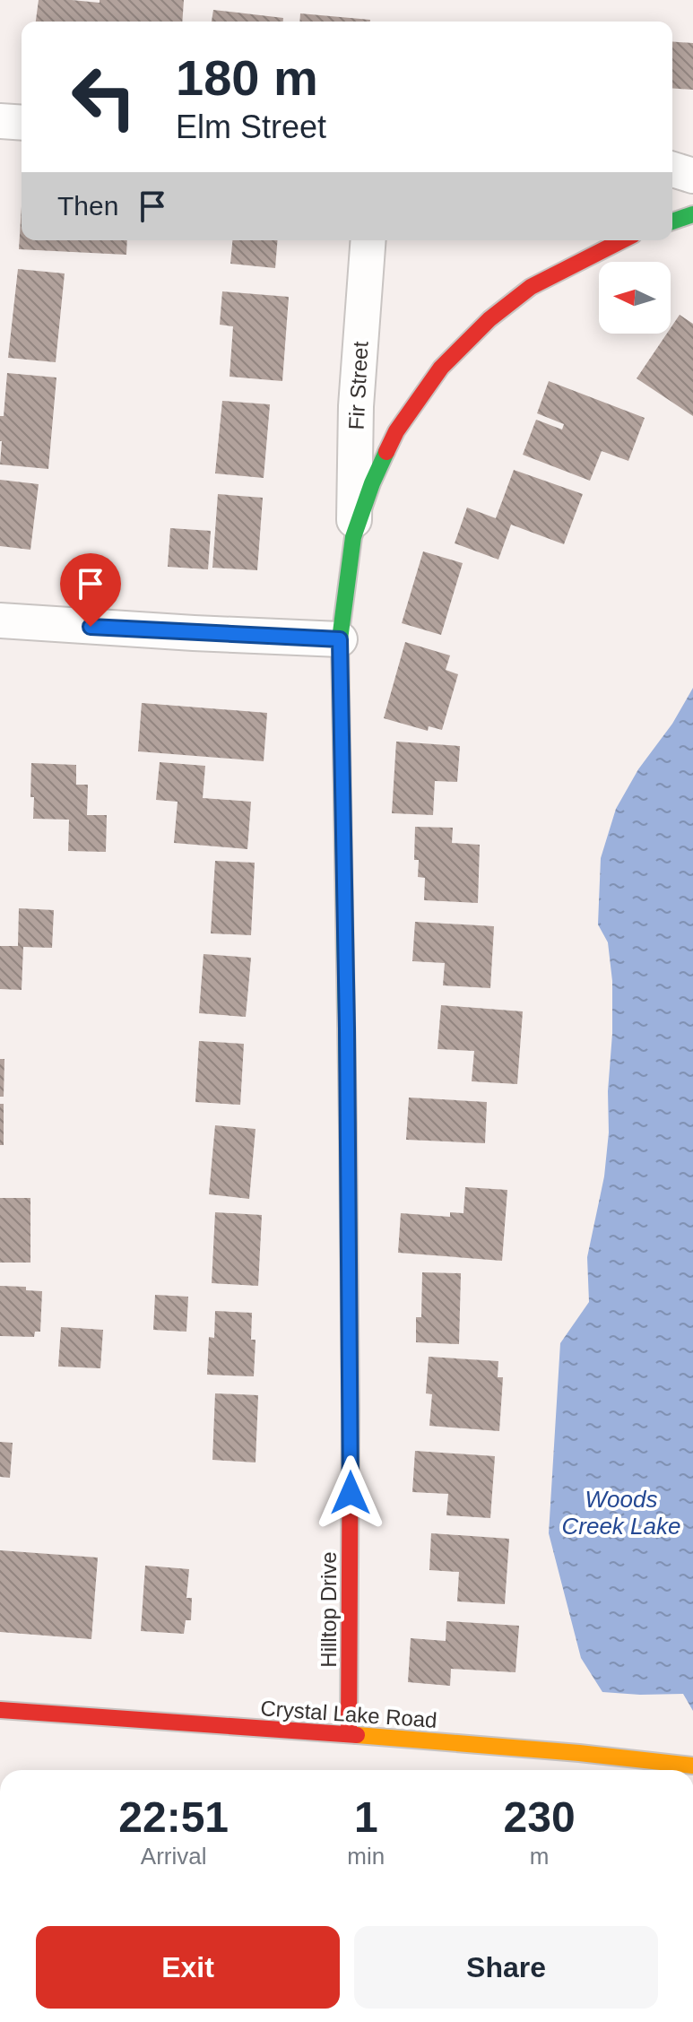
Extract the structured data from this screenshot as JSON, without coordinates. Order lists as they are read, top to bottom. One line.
{"streets":{"street":["Fir Street","Hilltop Drive","Crystal Lake Road"]},"crossings":[["Fir Street","Hilltop Drive"],["Hilltop Drive","Crystal Lake Road"]],"water":["Woods Creek Lake"],"north":"left","page":{"turn":["180 m","Elm Street"],"then":"Then","eta":["22:51","Arrival","1","min","230","m"],"buttons":["Exit","Share"]}}
